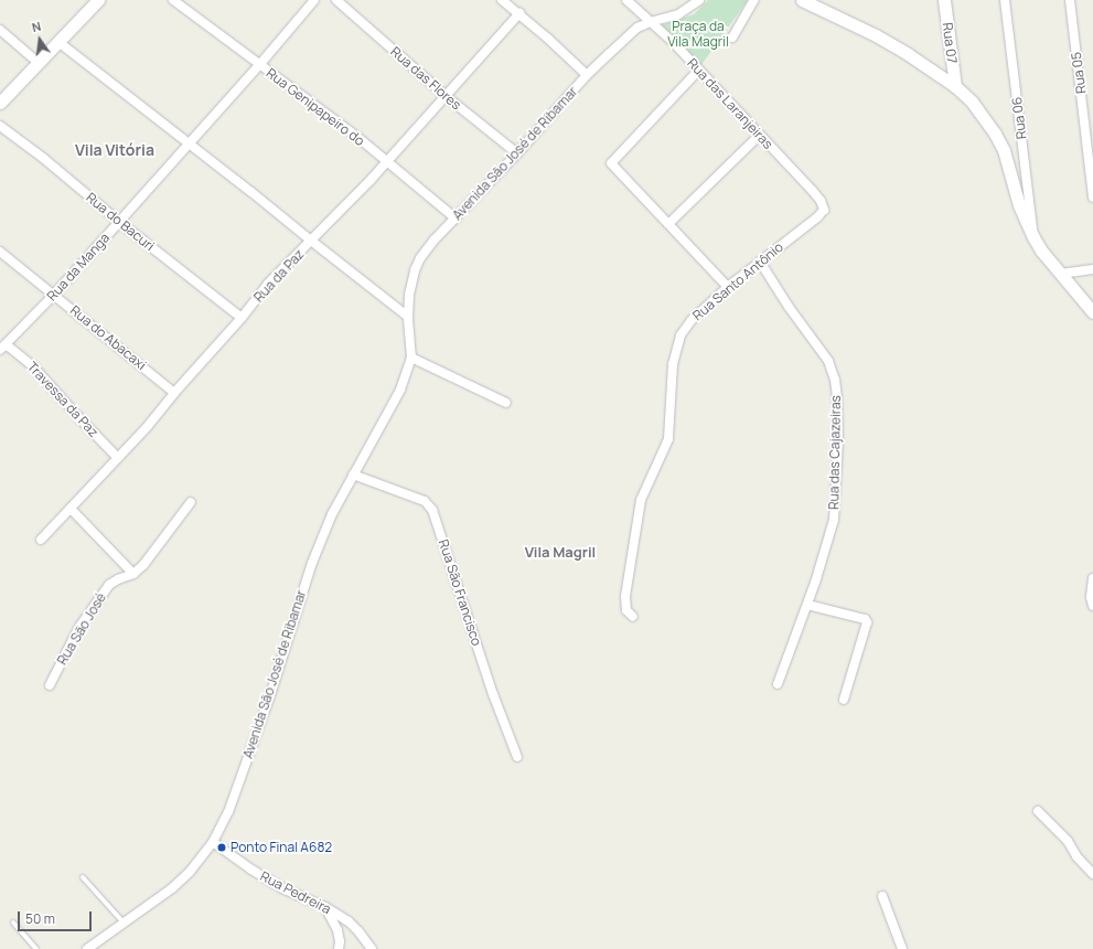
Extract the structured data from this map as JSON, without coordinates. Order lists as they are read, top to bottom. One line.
{"streets":{"main road":["Rua 07"],"street":["Rua 05","Rua das Flores","Rua das Laranjeiras","Rua Genipapeiro do","Rua 06","Avenida São José de Ribamar","Rua do Bacuri","Rua da Manga","Rua da Paz","Rua Santo Antônio","Rua do Abacaxi","Travessa da Paz","Rua das Cajazeiras","Rua São Francisco","Rua São José","Rua Pedreira"]},"crossings":[["Rua das Flores","Avenida São José de Ribamar"],["Rua das Flores","Rua da Paz"],["Rua das Laranjeiras","Avenida São José de Ribamar"],["Rua das Laranjeiras","Rua Santo Antônio"],["Rua Genipapeiro do","Avenida São José de Ribamar"],["Rua Genipapeiro do","Rua da Manga"],["Rua Genipapeiro do","Rua da Paz"],["Avenida São José de Ribamar","Rua São Francisco"],["Avenida São José de Ribamar","Rua Pedreira"],["Rua do Bacuri","Rua da Manga"],["Rua do Bacuri","Rua da Paz"],["Rua da Manga","Rua do Abacaxi"],["Rua da Manga","Travessa da Paz"],["Rua da Paz","Rua do Abacaxi"],["Rua da Paz","Travessa da Paz"],["Rua Santo Antônio","Rua das Cajazeiras"]],"districts":["Vila Vitória","Vila Magril"],"parks":["Praça da Vila Magril"],"places":["Ponto Final A682"],"scale_bar":"50 m","north":"top"}
